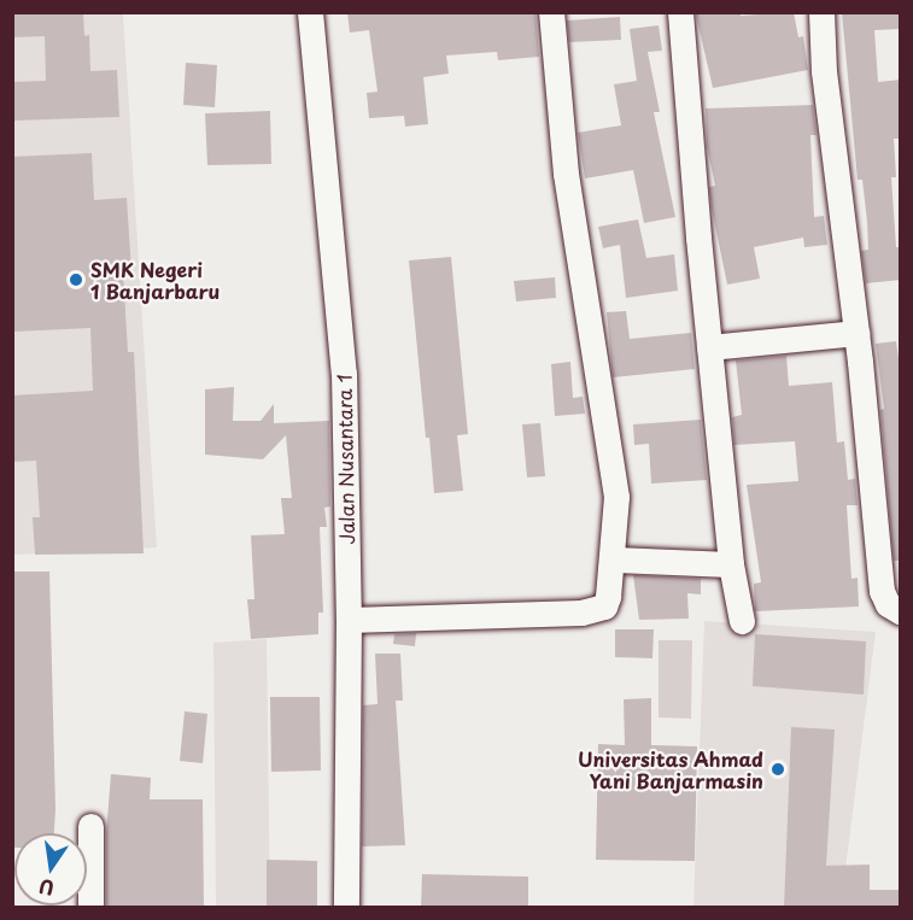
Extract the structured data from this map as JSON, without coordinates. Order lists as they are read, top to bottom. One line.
{"streets":{"street":["Jalan Nusantara 1"]},"places":["SMK Negeri 1 Banjarbaru","Universitas Ahmad Yani Banjarmasin"],"north":"bottom"}
